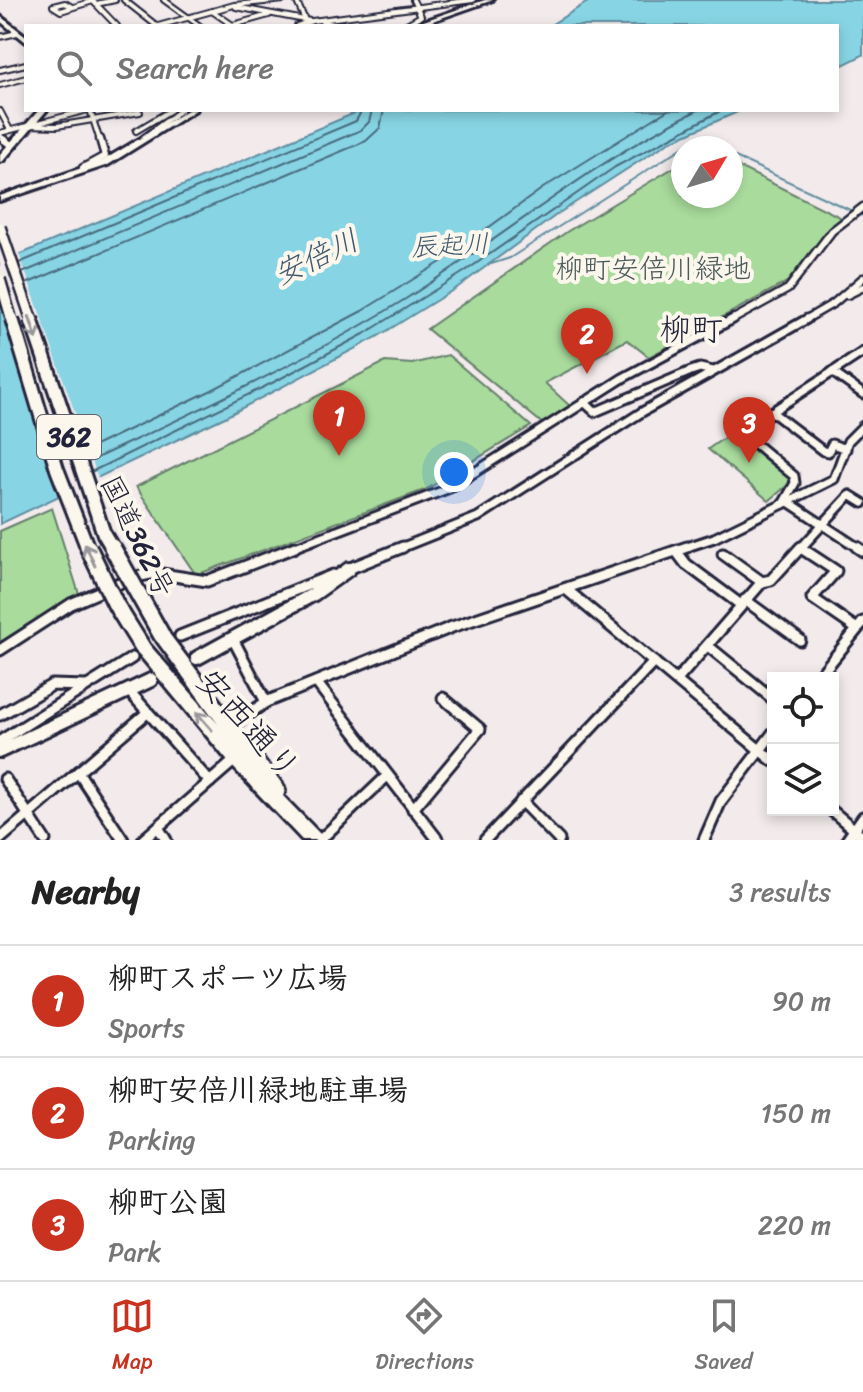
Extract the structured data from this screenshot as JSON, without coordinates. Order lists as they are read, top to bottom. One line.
{"streets":{"highway":["362","国道362号","安西通り"]},"crossings":[["国道362号","安西通り"]],"districts":["柳町"],"water":["辰起川","安倍川"],"parks":["柳町安倍川緑地"],"north":"top right","page":{"search":"Search here","pins":["2","1","3"],"heading":["Nearby","3 results"],"list":[{"mark":"1","name":"柳町スポーツ広場","note":"Sports","value":"90 m"},{"mark":"2","name":"柳町安倍川緑地駐車場","note":"Parking","value":"150 m"},{"mark":"3","name":"柳町公園","note":"Park","value":"220 m"}],"nav":["Map","Directions","Saved"]}}
